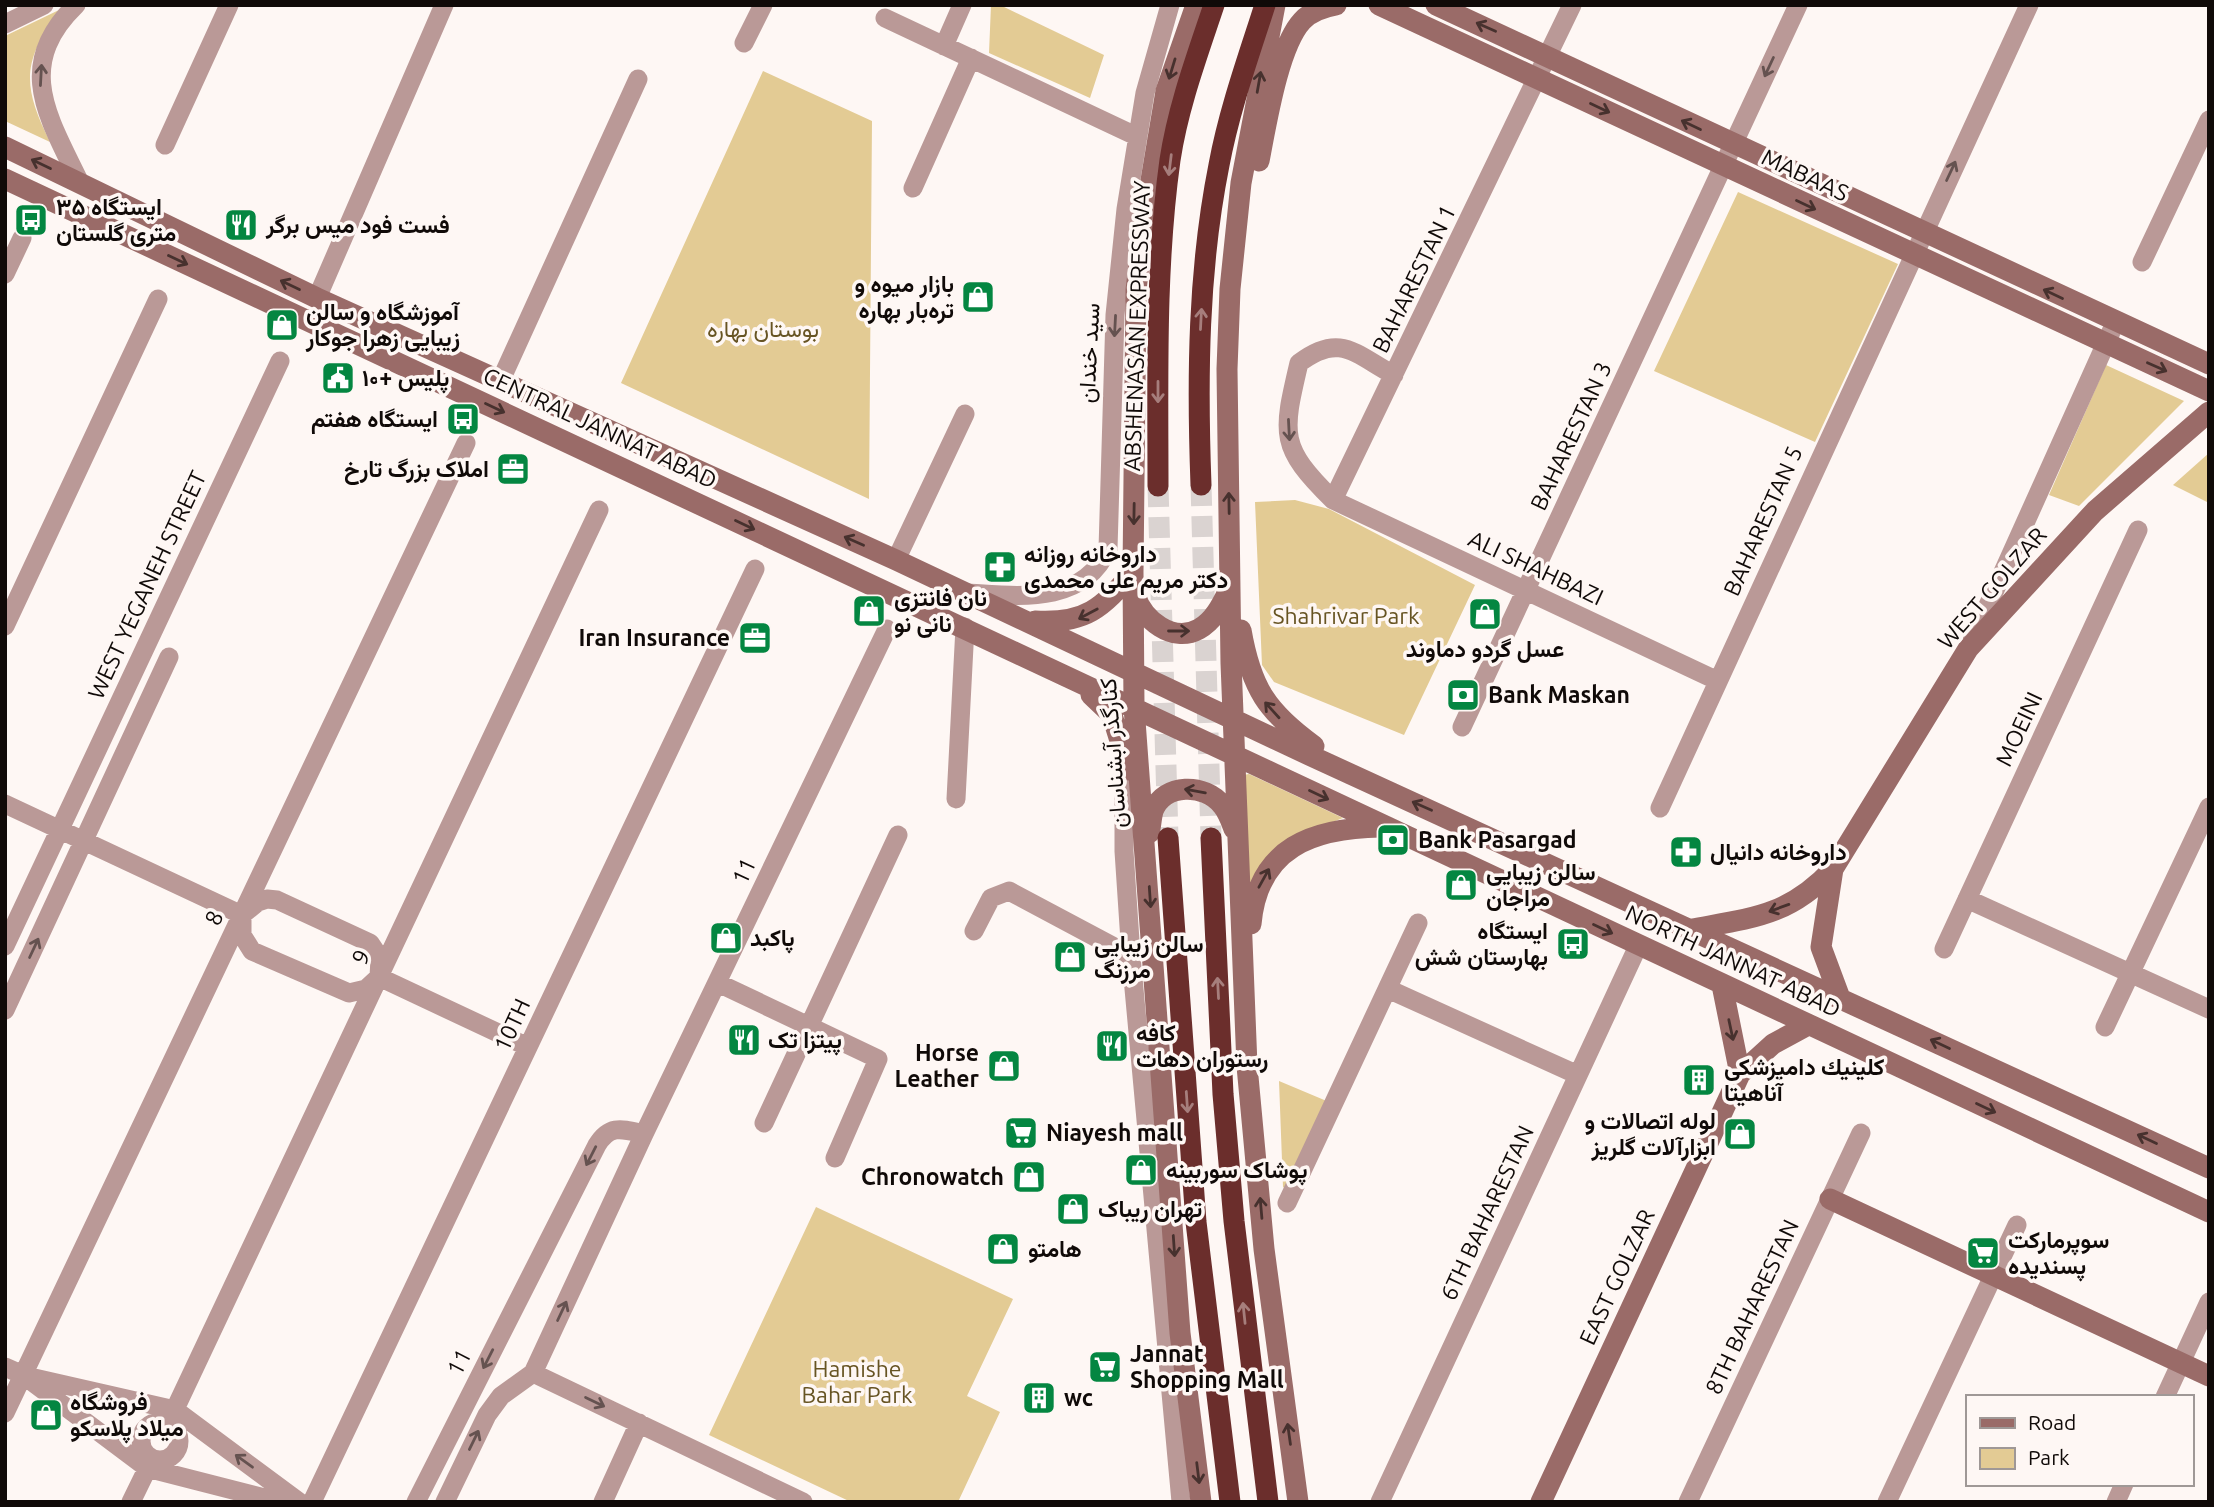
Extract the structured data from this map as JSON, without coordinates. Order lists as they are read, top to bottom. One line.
{"streets":{"highway":["ABSHENASAN EXPRESSWAY"],"street":["MABAAS","BAHARESTAN 1","سید خندان","CENTRAL JANNAT ABAD","BAHARESTAN 3","BAHARESTAN 5","ALI SHAHBAZI","WEST YEGANEH STREET","WEST GOLZAR","MOEINI","کنارگذر آبشناسان","11","8","9","NORTH JANNAT ABAD","10TH","6TH BAHARESTAN","EAST GOLZAR","8TH BAHARESTAN"]},"crossings":[["MABAAS","BAHARESTAN 1"],["MABAAS","BAHARESTAN 3"],["MABAAS","BAHARESTAN 5"],["BAHARESTAN 1","ALI SHAHBAZI"],["سید خندان","CENTRAL JANNAT ABAD"],["CENTRAL JANNAT ABAD","کنارگذر آبشناسان"],["CENTRAL JANNAT ABAD","NORTH JANNAT ABAD"],["BAHARESTAN 3","ALI SHAHBAZI"],["BAHARESTAN 5","ALI SHAHBAZI"],["WEST GOLZAR","NORTH JANNAT ABAD"],["NORTH JANNAT ABAD","6TH BAHARESTAN"],["NORTH JANNAT ABAD","EAST GOLZAR"]],"parks":["بوستان بهاره","Shahrivar Park","Hamishe Bahar Park"],"places":{"bus stop":["ایستگاه ۳۵ متری گلستان","ایستگاه هفتم","ایستگاه بهارستان شش"],"restaurant":["فست فود میس برگر","پیتزا تک","کافه رستوران دهات"],"shop":["بازار میوه و تره‌بار بهاره","آموزشگاه و سالن زیبایی زهرا جوکار","نان فانتزی نانی نو","عسل گردو دماوند","سالن زیبایی مراجان","پاکبد","سالن زیبایی مرزنگ","Horse Leather","لوله اتصالات و ابزارآلات گلریز","پوشاک سوربینه","Chronowatch","تهران ریباک","هامتو","فروشگاه میلاد پلاسکو"],"public building":["پلیس +۱۰"],"office":["املاک بزرگ تارخ","Iran Insurance"],"pharmacy":["داروخانه روزانه دکتر مریم علی محمدی","داروخانه دانیال"],"bank":["Bank Maskan","Bank Pasargad"],"building":["كلينيك دامپزشكی آناهيتا","wc"],"supermarket":["Niayesh mall","سوپرمارکت پسندیده","Jannat Shopping Mall"]},"legend":["Road","Park"]}
